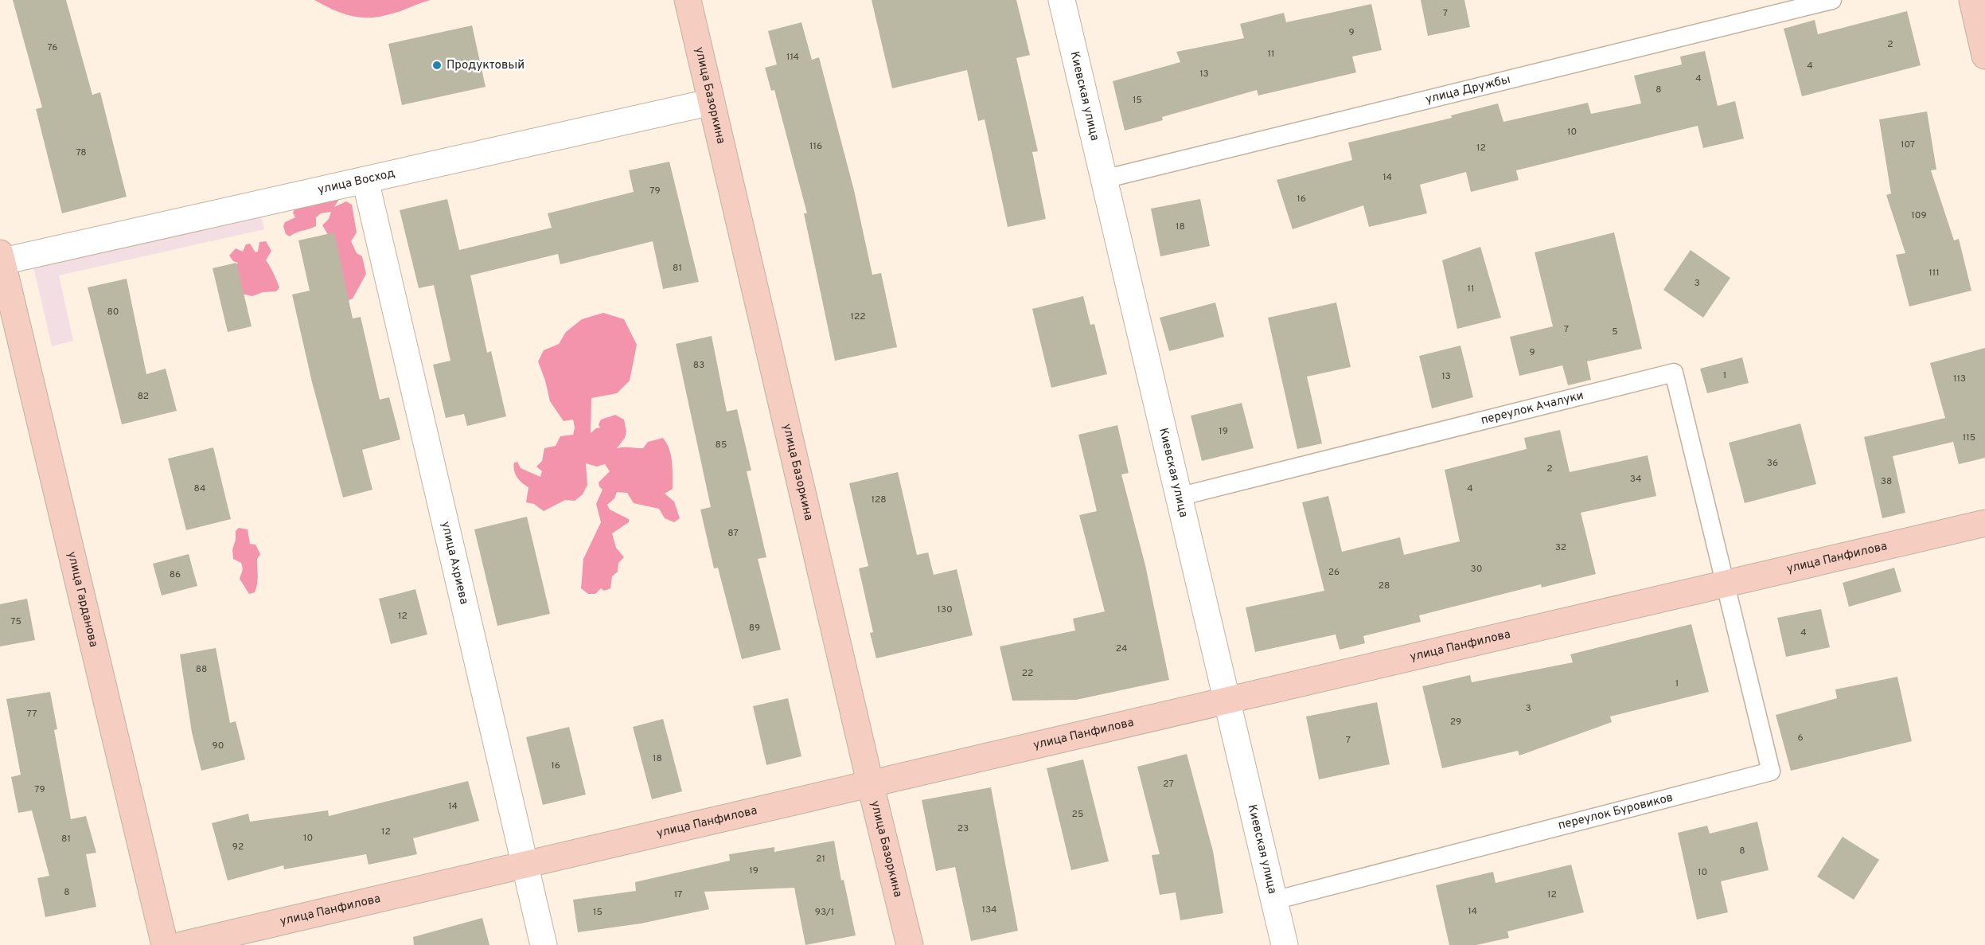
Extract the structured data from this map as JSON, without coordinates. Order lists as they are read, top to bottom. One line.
{"streets":{"street":["улица Базоркина","Киевская улица","улица Восход","улица Панфилова","улица Ахриева","улица Гарданова"],"lane":["улица Дружбы","переулок Ачалуки","переулок Буровиков"]},"crossings":[["улица Дружбы","Киевская улица"],["улица Базоркина","улица Восход"],["улица Базоркина","улица Панфилова"],["Киевская улица","переулок Ачалуки"],["Киевская улица","улица Панфилова"],["Киевская улица","переулок Буровиков"],["улица Восход","улица Ахриева"],["улица Восход","улица Гарданова"],["переулок Ачалуки","улица Панфилова"],["переулок Ачалуки","переулок Буровиков"],["улица Панфилова","улица Ахриева"],["улица Панфилова","переулок Буровиков"]],"places":["Продуктовый"],"house_numbers":["7","9","2","76","11","114","4","13","4","8","15","10","107","116","12","78","14","79","16","109","18","81","111","3","11","80","122","7","5","9","83","1","13","113","82","19","115","85","36","2","34","38","84","4","128","87","32","30","26","86","28","130","12","75","89","4","24","88","22","1","3","77","29","6","7","90","18","16","27","79","14","25","23","12","10","81","92","8","21","19","10","8","17","12","134","14","15","93/1"]}
